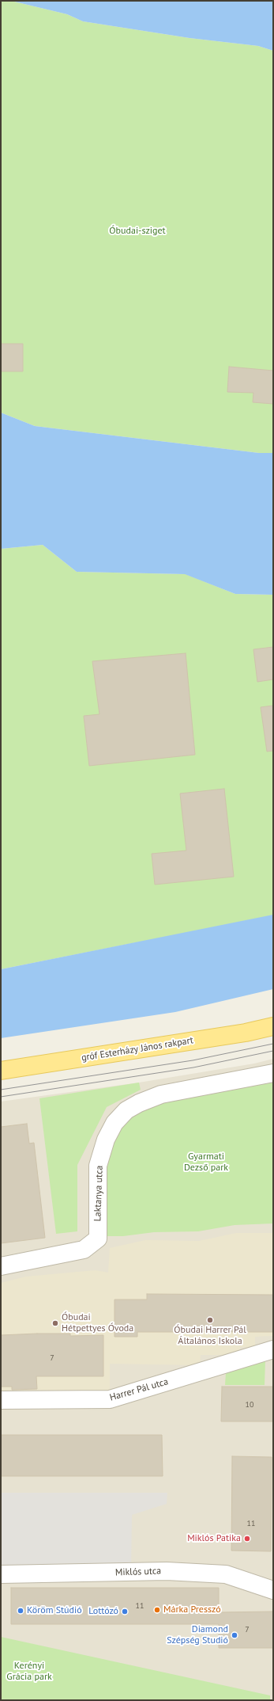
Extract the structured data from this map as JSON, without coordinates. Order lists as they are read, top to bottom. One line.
{"streets":{"main road":["gróf Esterházy János rakpart"],"street":["Laktanya utca","Harrer Pál utca","Miklós utca"]},"parks":["Óbudai-sziget","Gyarmati Dezső park","Kerényi Grácia park"],"places":["Óbudai Harrer Pál Általános Iskola","Óbudai Hétpettyes Óvoda","Miklós Patika","Márka Presszó","Köröm Stúdió","Lottózó","Diamond Szépség Studió"],"house_numbers":["7","10","11","11","7"]}
